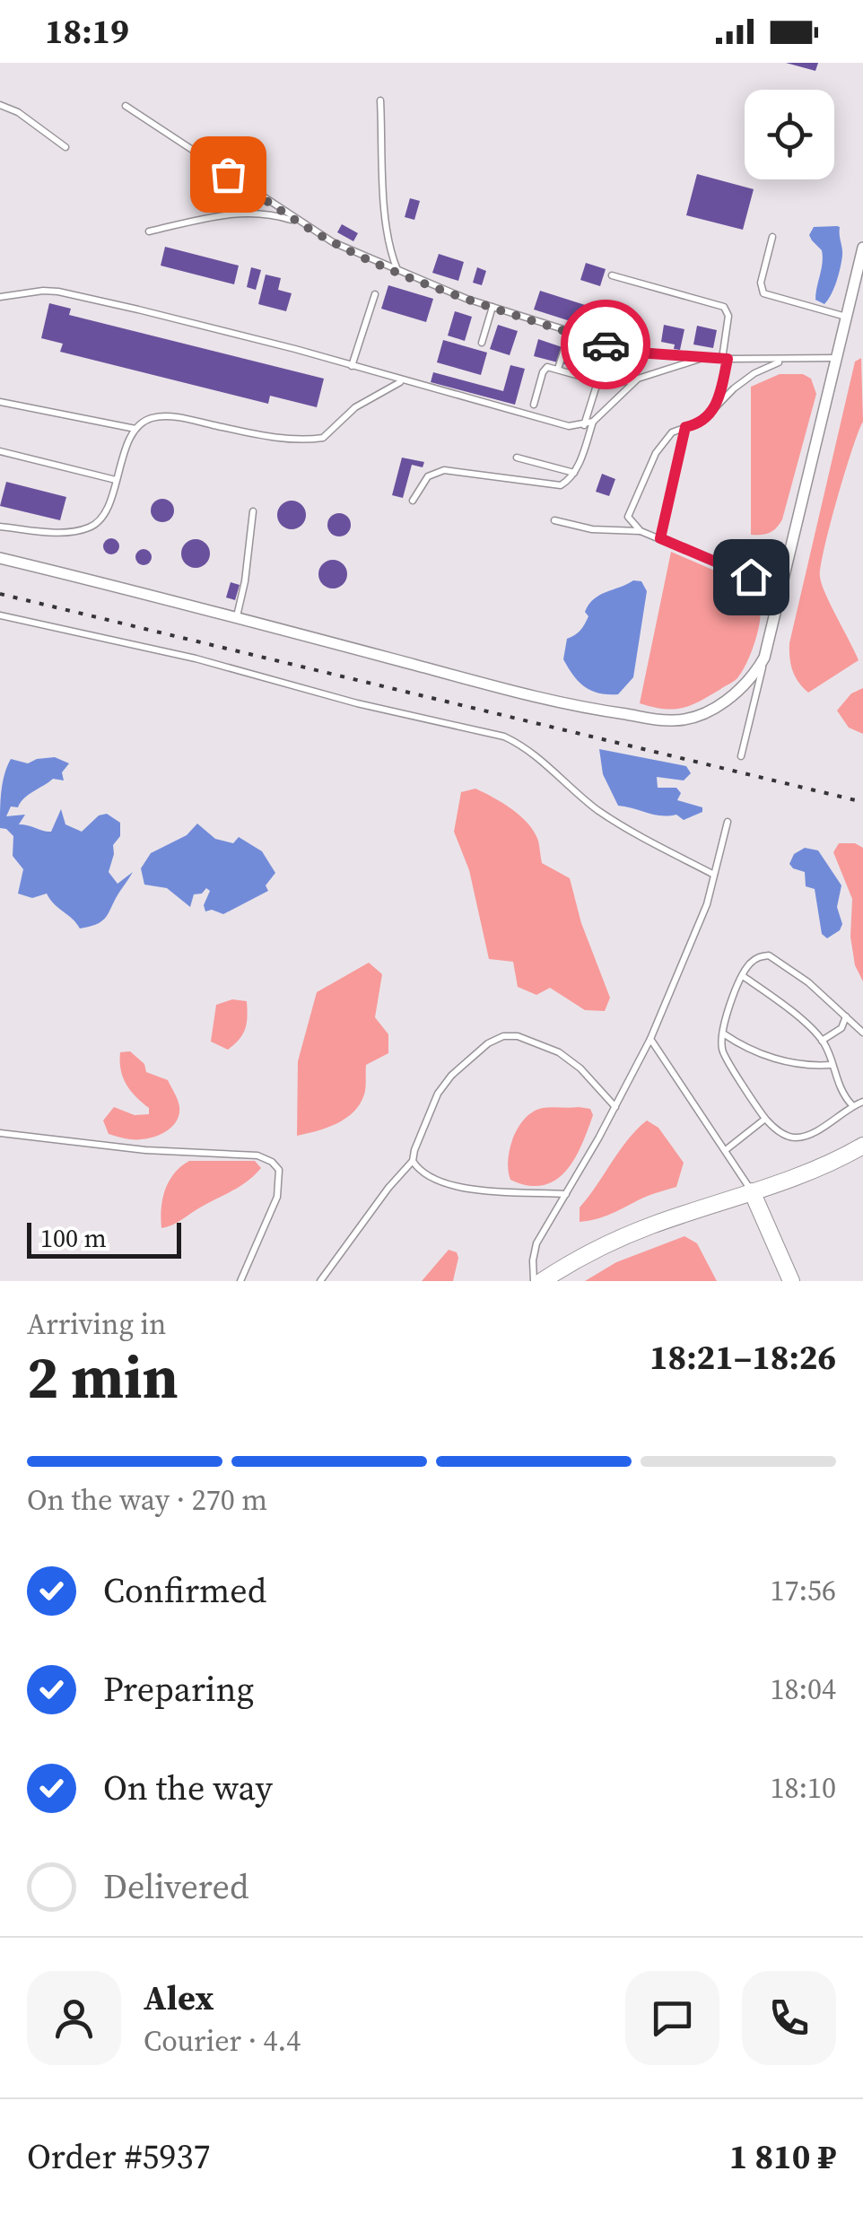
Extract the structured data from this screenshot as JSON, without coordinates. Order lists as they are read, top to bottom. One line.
{"scale_bar":"100 m","page":{"status":"18:19","scale":"100 m","heading":["2 min","Arriving in","18:21–18:26"],"panel":["Alex","Courier · 4.4","Order #5937","1 810 ₽"],"bar":"On the way · 270 m","list":[["Confirmed","17:56"],["Preparing","18:04"],["On the way","18:10"],"Delivered"]}}
